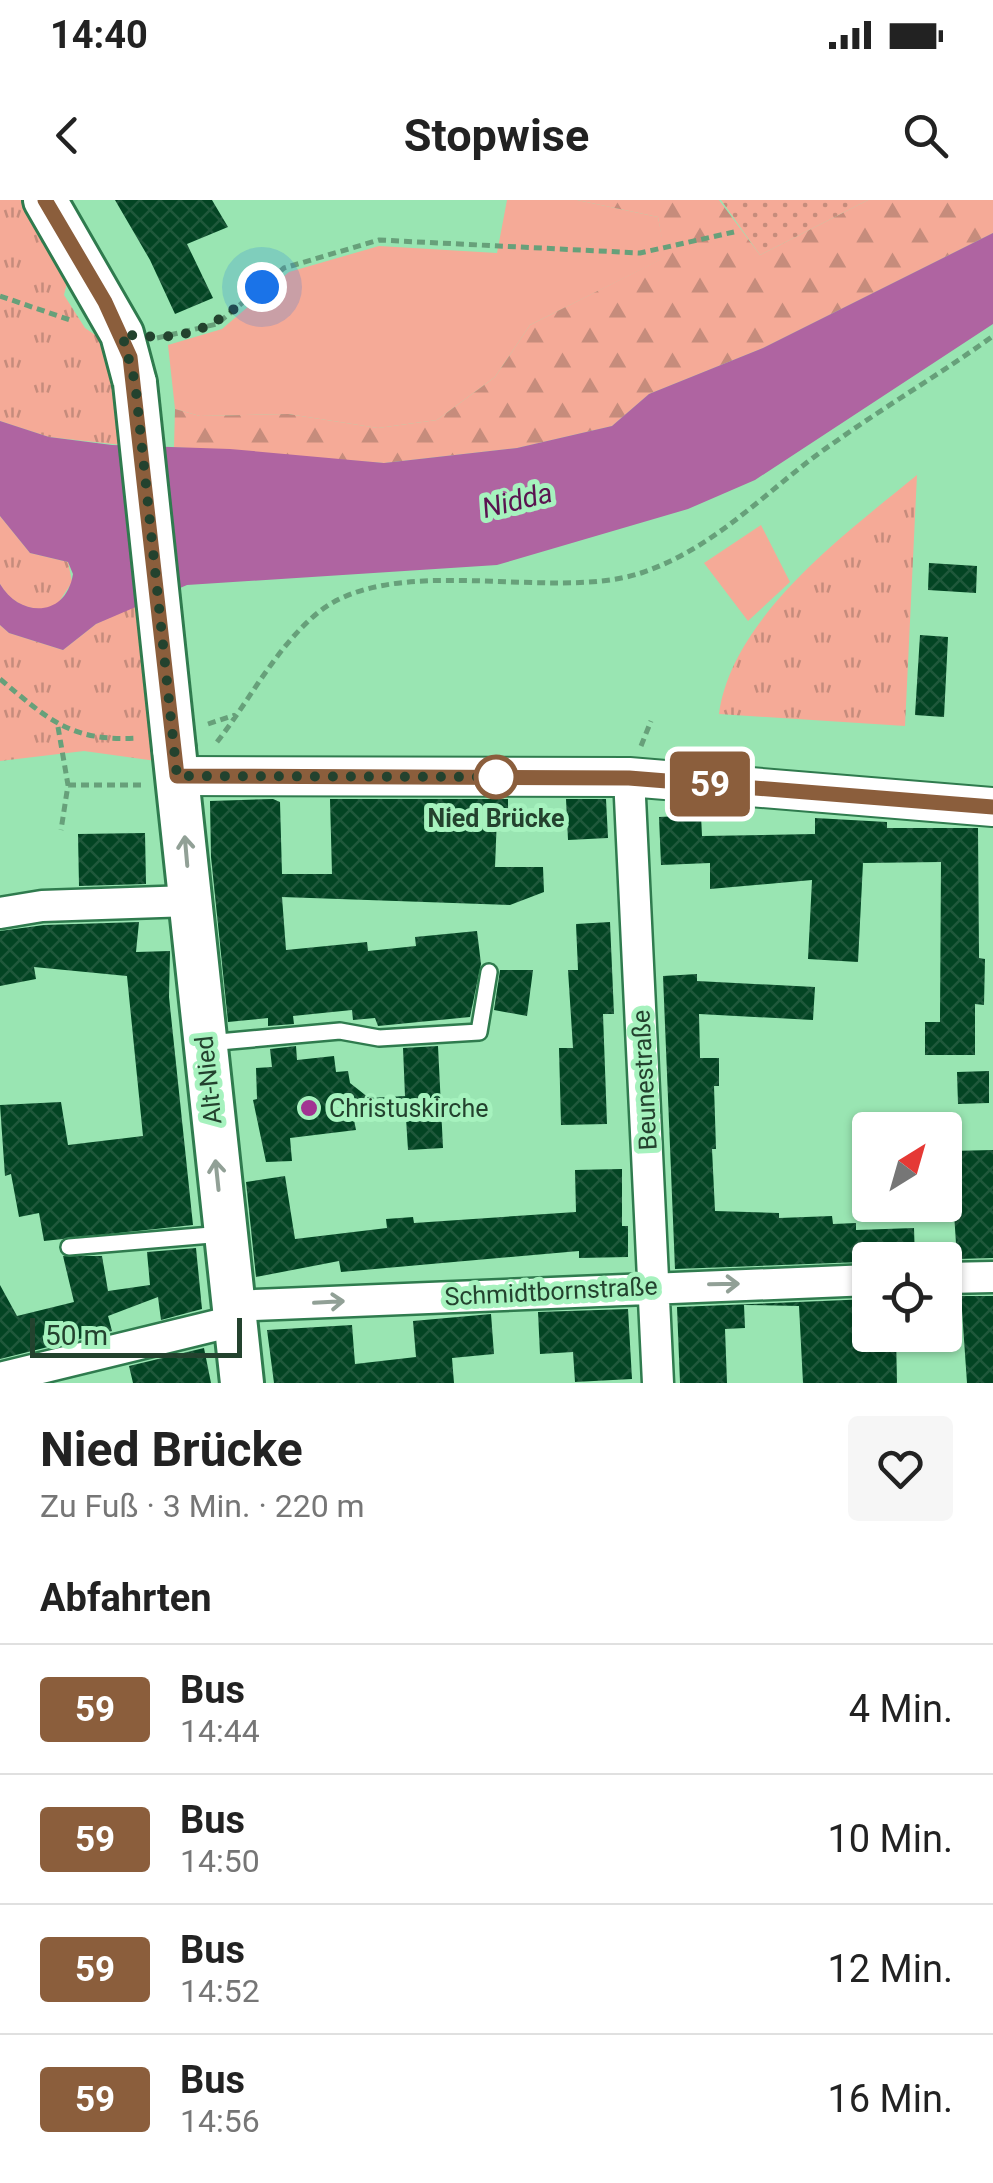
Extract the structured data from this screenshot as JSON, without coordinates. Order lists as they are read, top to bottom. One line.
{"streets":{"main road":["Alt-Nied"],"street":["Beunestraße","Schmidtbornstraße"]},"crossings":[["Alt-Nied","Schmidtbornstraße"],["Beunestraße","Schmidtbornstraße"]],"one_way":["Schmidtbornstraße"],"water":["Nidda"],"places":["Nied Brücke","Christuskirche"],"lines":["bus line 59"],"scale_bar":"50 m","north":"top right","page":{"status":"14:40","header":"Stopwise","on_map":"59","scale":"50 m","heading":[["Nied Brücke","Zu Fuß · 3 Min. · 220 m"],"Abfahrten"],"list":[{"mark":"59","name":"Bus","note":"14:44","value":"4 Min."},{"mark":"59","name":"Bus","note":"14:50","value":"10 Min."},{"mark":"59","name":"Bus","note":"14:52","value":"12 Min."},{"mark":"59","name":"Bus","note":"14:56","value":"16 Min."}]}}
